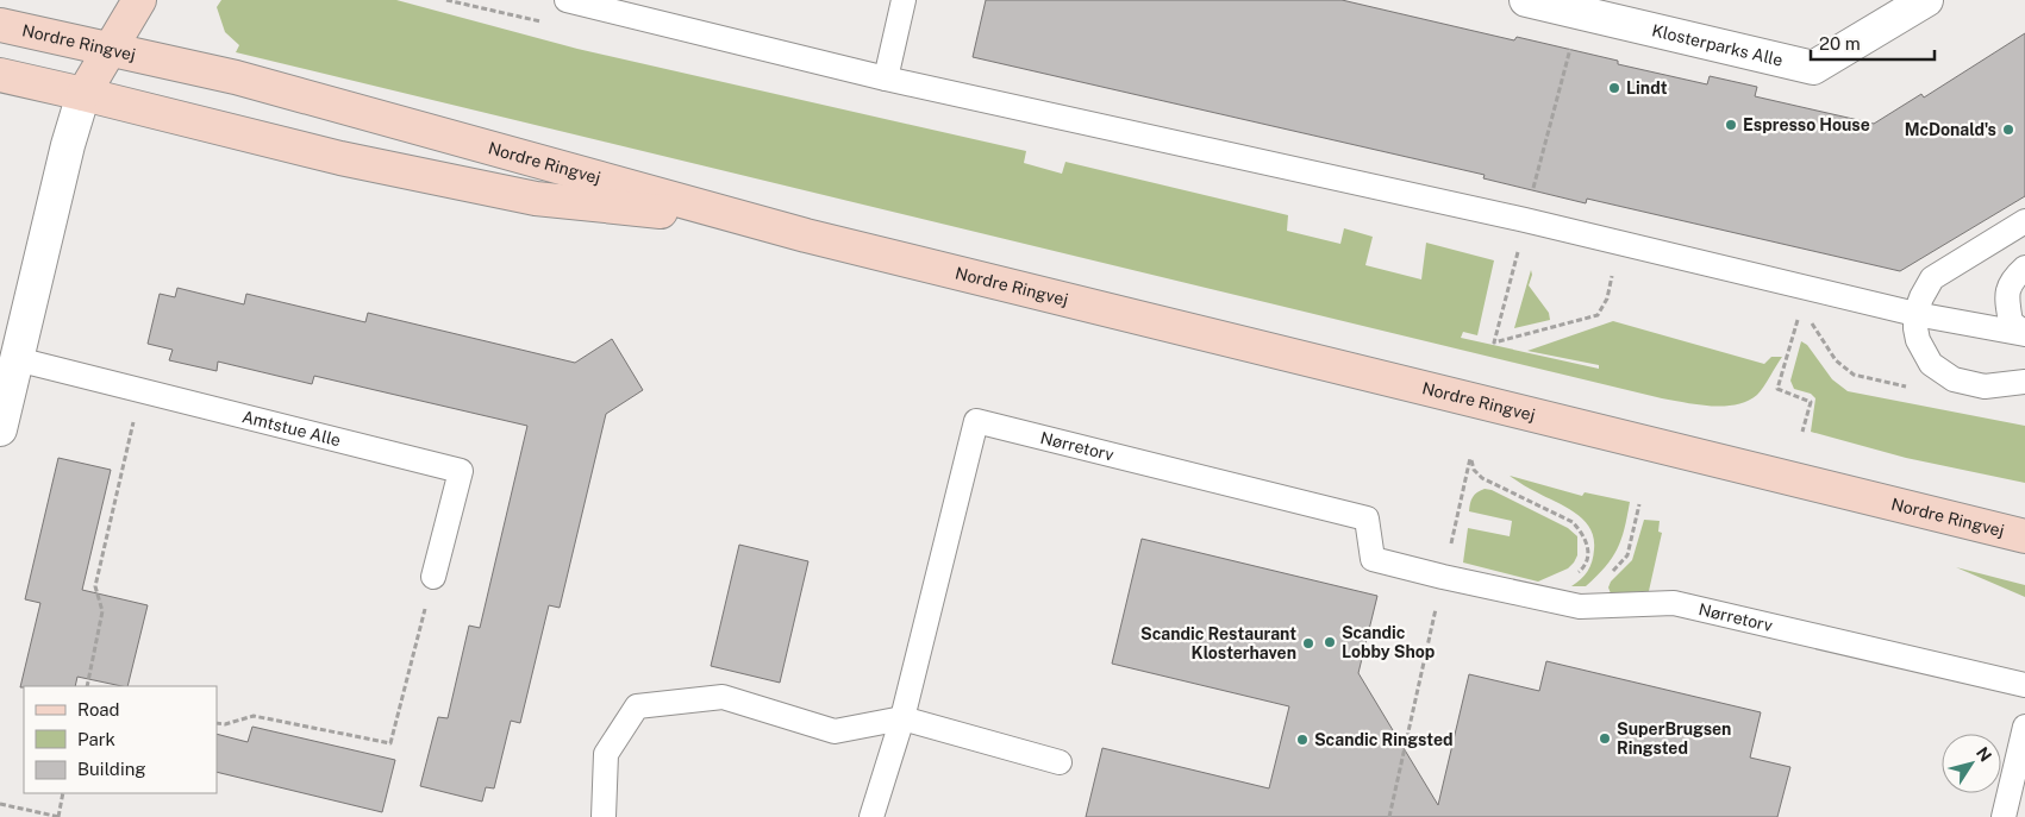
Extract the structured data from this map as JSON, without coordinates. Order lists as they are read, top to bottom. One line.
{"streets":{"street":["Nordre Ringvej","Klosterparks Alle"],"lane":["Amtstue Alle","Nørretorv"]},"places":["Lindt","Espresso House","McDonald's","Scandic Lobby Shop","Scandic Restaurant Klosterhaven","SuperBrugsen Ringsted","Scandic Ringsted"],"legend":["Road","Park","Building"],"scale_bar":"20 m","north":"top right"}
